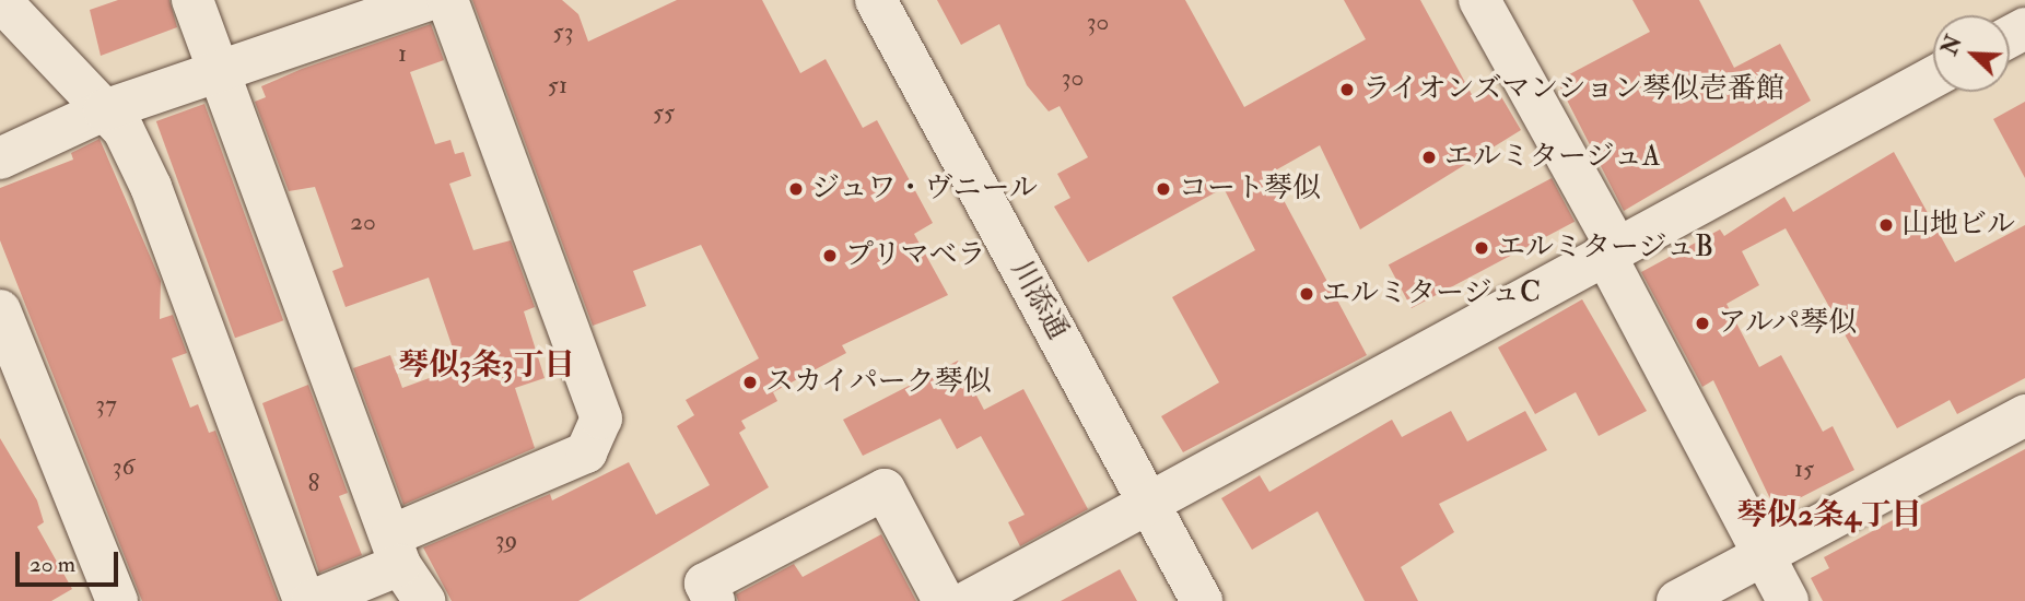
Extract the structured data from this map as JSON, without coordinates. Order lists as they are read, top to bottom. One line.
{"streets":{"street":["川添通"]},"districts":["琴似3条3丁目","琴似2条4丁目"],"places":["ライオンズマンション琴似壱番館","エルミタージュA","ジュワ・ヴニール","コート琴似","山地ビル","エルミタージュB","プリマベラ","エルミタージュC","アルパ琴似","スカイパーク琴似"],"house_numbers":["30","53","1","30","51","55","20","37","36","15","8","39"],"scale_bar":"20 m","north":"top left"}
